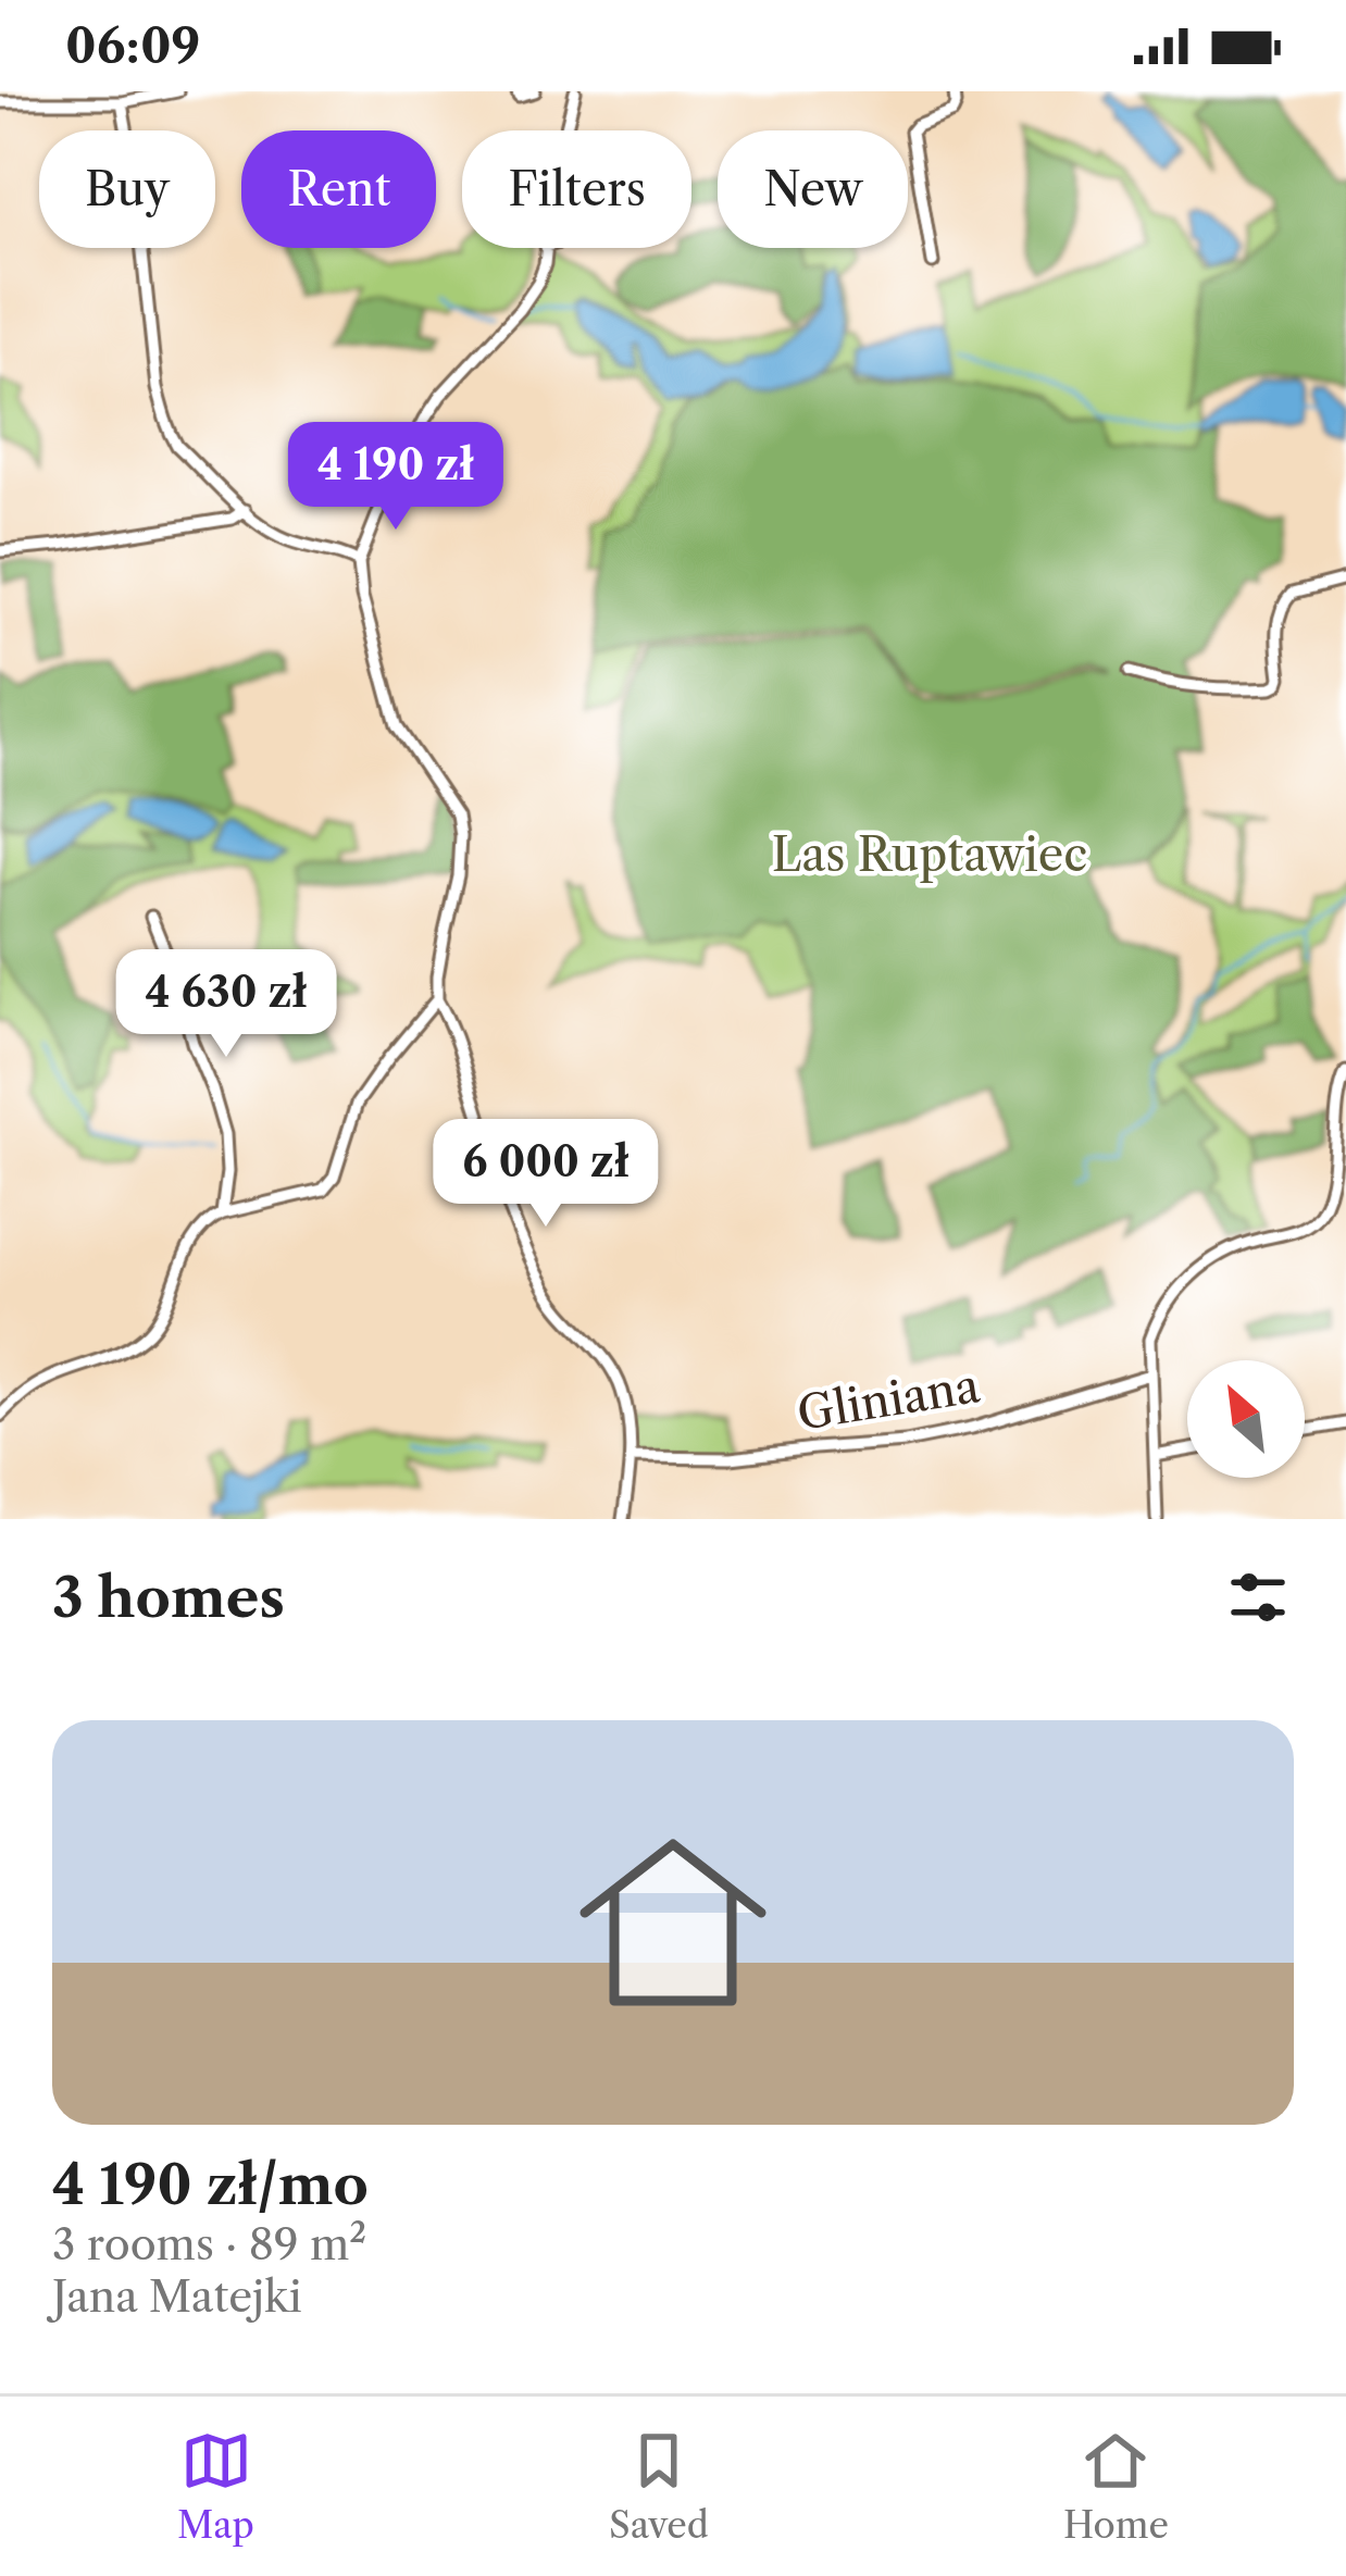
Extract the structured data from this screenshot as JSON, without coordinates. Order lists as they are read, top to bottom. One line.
{"streets":{"street":["Gliniana"]},"parks":["Las Ruptawiec"],"north":"top left","page":{"status":"06:09","chip":["Buy","Rent","Filters","New"],"price":["4 190 zł","4 630 zł","6 000 zł"],"heading":"3 homes","list":[{"name":"4 190 zł/mo","note":"3 rooms · 89 m² · Jana Matejki"}],"tabs":["Map","Saved","Home"]}}
